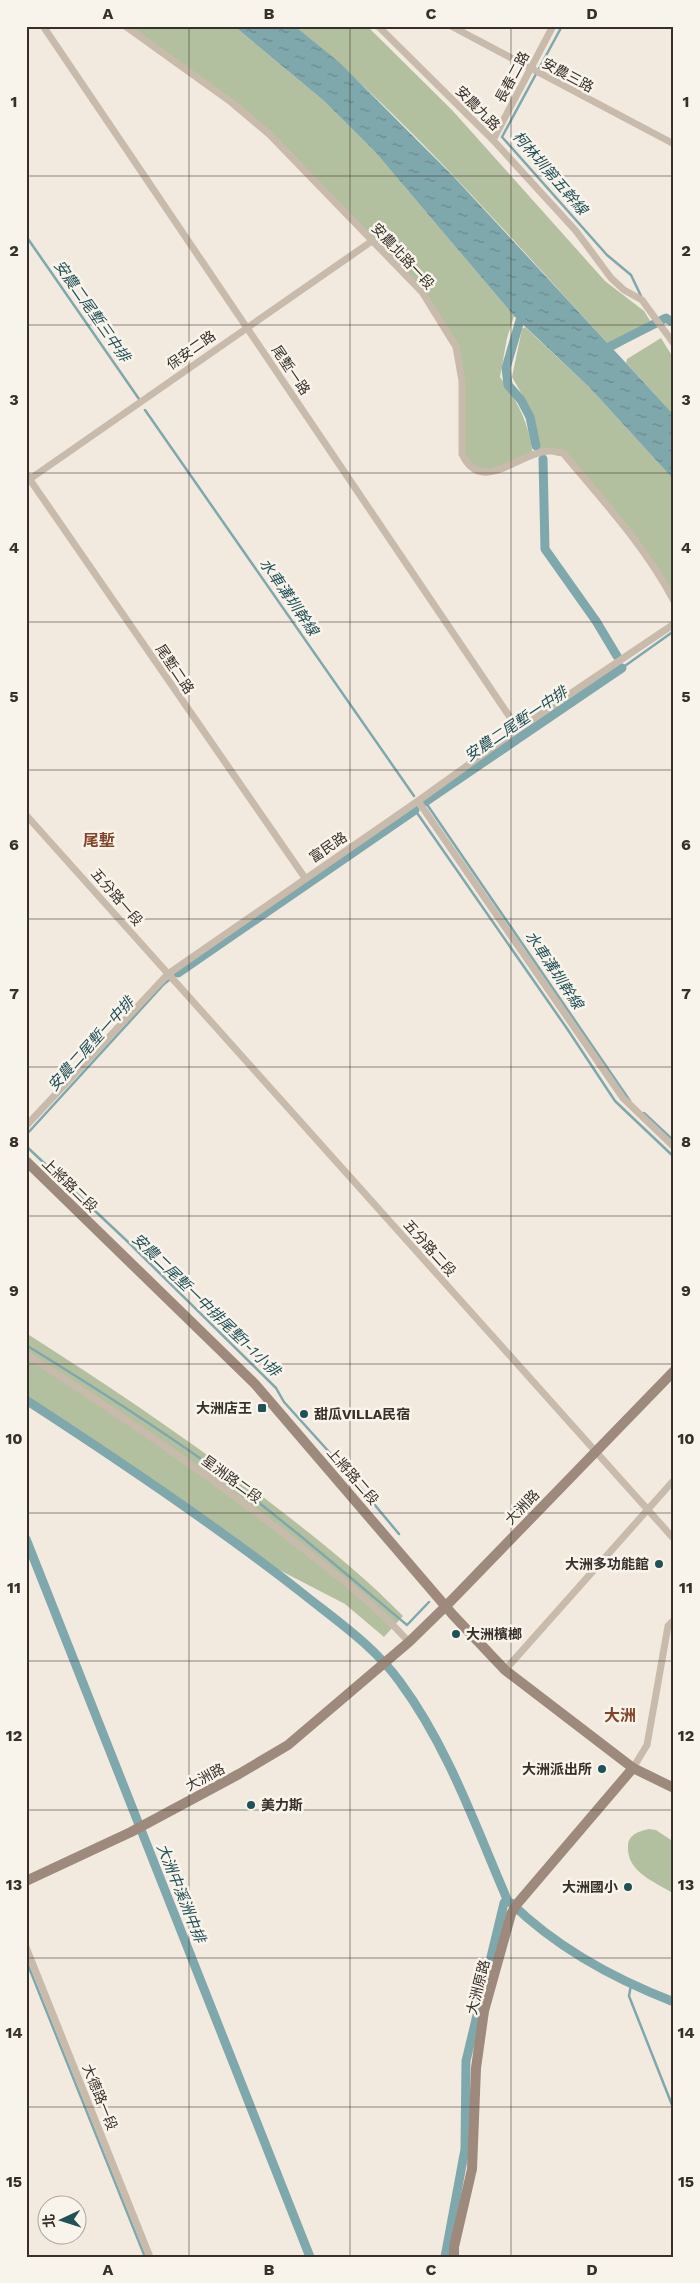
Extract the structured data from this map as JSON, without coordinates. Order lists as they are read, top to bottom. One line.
{"streets":{"street":["安農三路","長春二路","安農九路","安農北路一段","保安二路","尾塹一路","尾塹二路","富民路","五分路一段","上將路二段","五分路二段","星洲路二段","大洲路","大洲原路","大德路一段"]},"crossings":[["安農三路","長春二路"],["長春二路","安農九路"],["安農北路一段","保安二路"],["保安二路","尾塹一路"],["保安二路","尾塹二路"],["尾塹一路","富民路"],["尾塹二路","富民路"],["富民路","五分路一段"],["富民路","五分路二段"],["五分路一段","五分路二段"],["上將路二段","大洲路"],["上將路二段","大洲原路"],["五分路二段","大洲路"],["星洲路二段","大洲路"]],"districts":["尾塹","大洲"],"water":["柯林圳第五幹線","安農二尾塹三中排","水車溝圳幹線","安農二尾塹一中排","安農二尾塹一中排尾塹1-1小排","大洲中溪洲中排"],"places":{"transit":["大洲店王"],"other":["甜瓜VILLA民宿","大洲多功能館","大洲檳榔","大洲派出所","美力斯","大洲國小"]},"north":"left","grid":{"columns":["A","B","C","D"],"rows":["1","2","3","4","5","6","7","8","9","10","11","12","13","14","15"]}}
